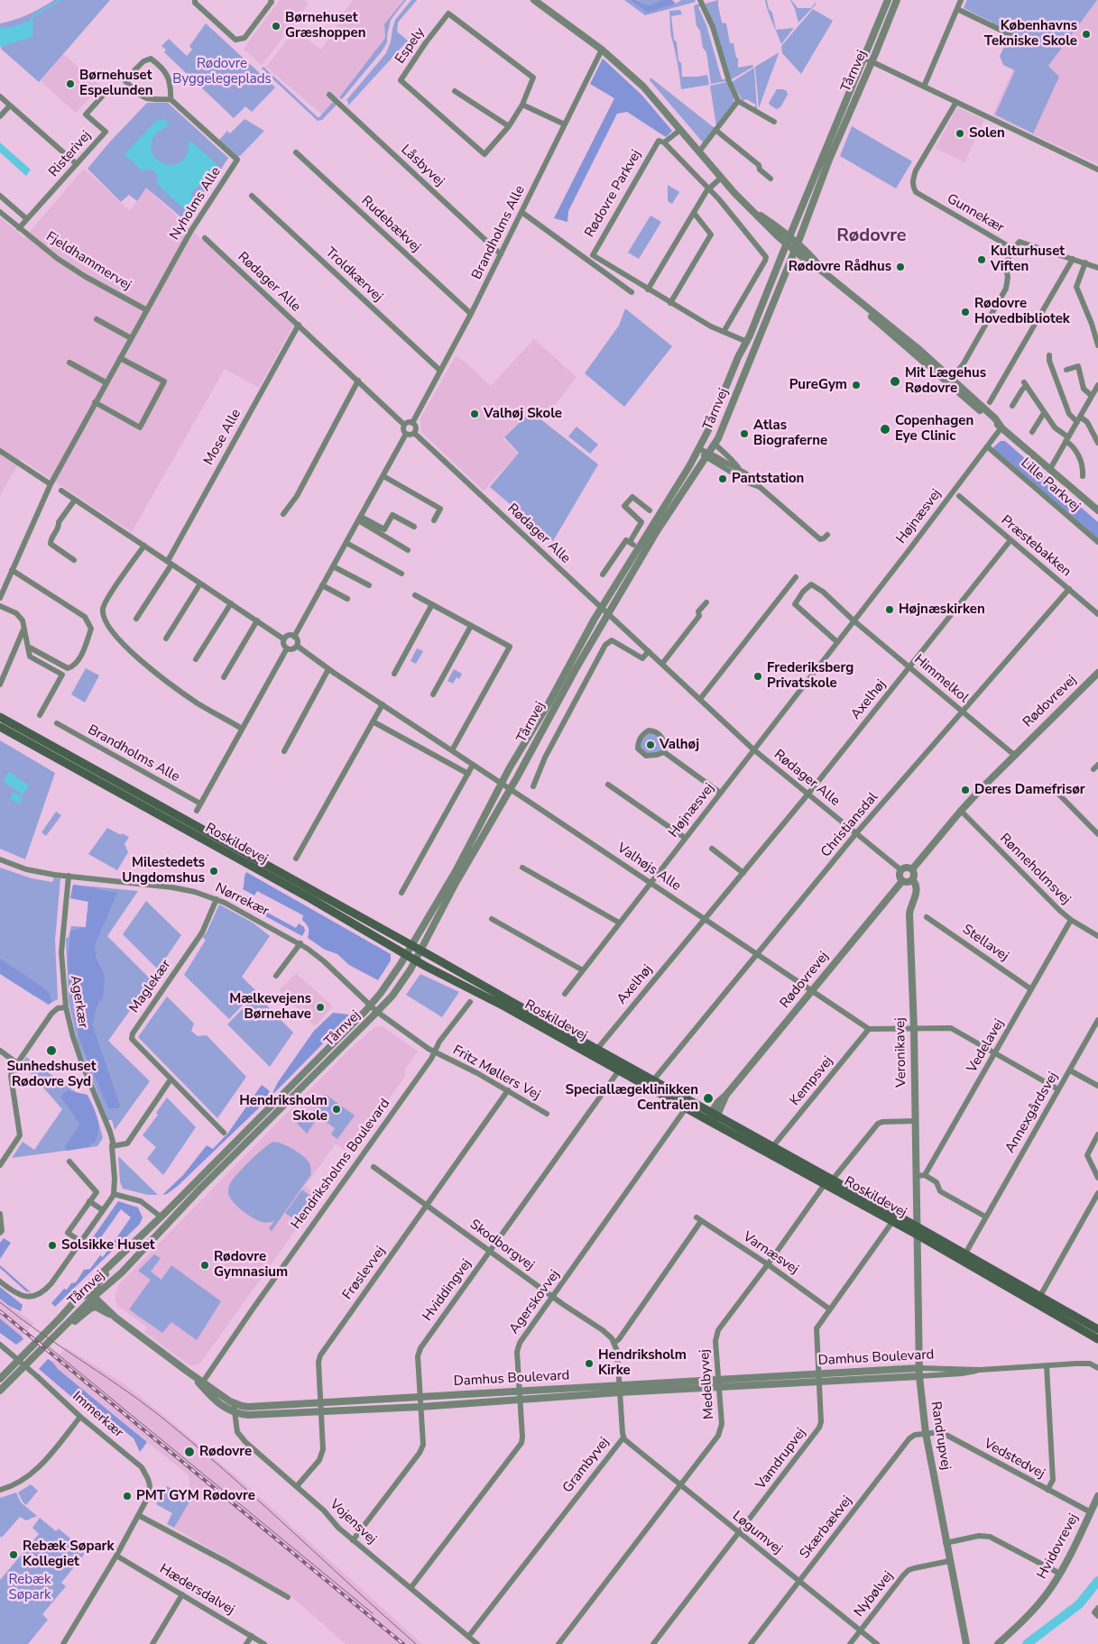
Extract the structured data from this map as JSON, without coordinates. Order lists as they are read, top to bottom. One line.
{"streets":{"main road":["Roskildevej"],"street":["Espely","Tårnvej","Risterivej","Låsbyvej","Rødovre Parkvej","Nyholms Alle","Gunnekær","Rudebækvej","Brandholms Alle","Fjeldhammervej","Troldkærvej","Rødager Alle","Mose Alle","Lille Parkvej","Højnæsvej","Præstebakken","Himmelkol","Axelhøj","Rødovrevej","Christiansdal","Valhøjs Alle","Rønneholmsvej","Nørrekær","Stellavej","Maglekær","Agerkær","Vedelavej","Veronikavej","Fritz Møllers Vej","Kempsvej","Annexgårdsvej","Hendriksholms Boulevard","Skodborgvej","Varnæsvej","Frøslevvej","Hviddingvej","Agerskovvej","Damhus Boulevard","Medelbyvej","Immerkær","Randrupvej","Vamdrupvej","Vedstedvej","Grambyvej","Vojensvej","Skærbækvej","Løgumvej","Hvidovrevej","Hædersdalvej","Nybølvej"]},"crossings":[["Tårnvej","Rødovre Parkvej"],["Tårnvej","Rødager Alle"],["Tårnvej","Roskildevej"],["Tårnvej","Valhøjs Alle"],["Tårnvej","Nørrekær"],["Risterivej","Fjeldhammervej"],["Låsbyvej","Brandholms Alle"],["Nyholms Alle","Fjeldhammervej"],["Rudebækvej","Brandholms Alle"],["Brandholms Alle","Troldkærvej"],["Brandholms Alle","Rødager Alle"],["Rødager Alle","Mose Alle"],["Rødager Alle","Højnæsvej"],["Rødager Alle","Axelhøj"],["Rødager Alle","Rødovrevej"],["Rødager Alle","Christiansdal"],["Rødager Alle","Veronikavej"],["Lille Parkvej","Højnæsvej"],["Højnæsvej","Himmelkol"],["Højnæsvej","Valhøjs Alle"],["Præstebakken","Axelhøj"],["Præstebakken","Christiansdal"],["Himmelkol","Axelhøj"],["Himmelkol","Rødovrevej"],["Himmelkol","Christiansdal"],["Axelhøj","Roskildevej"],["Axelhøj","Valhøjs Alle"],["Rødovrevej","Roskildevej"],["Rødovrevej","Valhøjs Alle"],["Rødovrevej","Rønneholmsvej"],["Rødovrevej","Veronikavej"],["Christiansdal","Roskildevej"],["Christiansdal","Valhøjs Alle"],["Roskildevej","Veronikavej"],["Roskildevej","Kempsvej"],["Roskildevej","Annexgårdsvej"],["Roskildevej","Hviddingvej"],["Roskildevej","Agerskovvej"],["Roskildevej","Medelbyvej"],["Roskildevej","Randrupvej"],["Roskildevej","Vamdrupvej"],["Valhøjs Alle","Kempsvej"],["Rønneholmsvej","Vedelavej"],["Nørrekær","Maglekær"],["Nørrekær","Agerkær"],["Nørrekær","Fritz Møllers Vej"],["Nørrekær","Hendriksholms Boulevard"],["Stellavej","Vedelavej"],["Veronikavej","Medelbyvej"],["Veronikavej","Randrupvej"],["Fritz Møllers Vej","Hendriksholms Boulevard"],["Fritz Møllers Vej","Frøslevvej"],["Skodborgvej","Varnæsvej"],["Skodborgvej","Frøslevvej"],["Skodborgvej","Hviddingvej"],["Skodborgvej","Agerskovvej"],["Skodborgvej","Grambyvej"],["Varnæsvej","Medelbyvej"],["Varnæsvej","Vamdrupvej"],["Varnæsvej","Grambyvej"],["Frøslevvej","Damhus Boulevard"],["Frøslevvej","Vojensvej"],["Hviddingvej","Damhus Boulevard"],["Hviddingvej","Vojensvej"],["Agerskovvej","Damhus Boulevard"],["Agerskovvej","Vojensvej"],["Damhus Boulevard","Medelbyvej"],["Damhus Boulevard","Randrupvej"],["Damhus Boulevard","Vamdrupvej"],["Damhus Boulevard","Grambyvej"],["Damhus Boulevard","Vojensvej"],["Medelbyvej","Løgumvej"],["Immerkær","Hædersdalvej"],["Randrupvej","Vedstedvej"],["Randrupvej","Skærbækvej"],["Randrupvej","Nybølvej"],["Vamdrupvej","Løgumvej"],["Vedstedvej","Skærbækvej"],["Vedstedvej","Hvidovrevej"],["Grambyvej","Vojensvej"],["Grambyvej","Løgumvej"],["Skærbækvej","Løgumvej"],["Løgumvej","Nybølvej"]],"districts":["Rødovre"],"parks":["Rødovre Byggelegeplads","Rebæk Søpark"],"places":["Børnehuset Græshoppen","Københavns Tekniske Skole","Børnehuset Espelunden","Solen","Kulturhuset Viften","Rødovre Rådhus","Rødovre Hovedbibliotek","Mit Lægehus Rødovre","PureGym","Valhøj Skole","Copenhagen Eye Clinic","Atlas Biograferne","Pantstation","Højnæskirken","Frederiksberg Privatskole","Valhøj","Deres Damefrisør","Milestedets Ungdomshus","Mælkevejens Børnehave","Sunhedshuset Rødovre Syd","Speciallægeklinikken Centralen","Hendriksholm Skole","Solsikke Huset","Rødovre Gymnasium","Hendriksholm Kirke","Rødovre","PMT GYM Rødovre","Rebæk Søpark Kollegiet"]}
